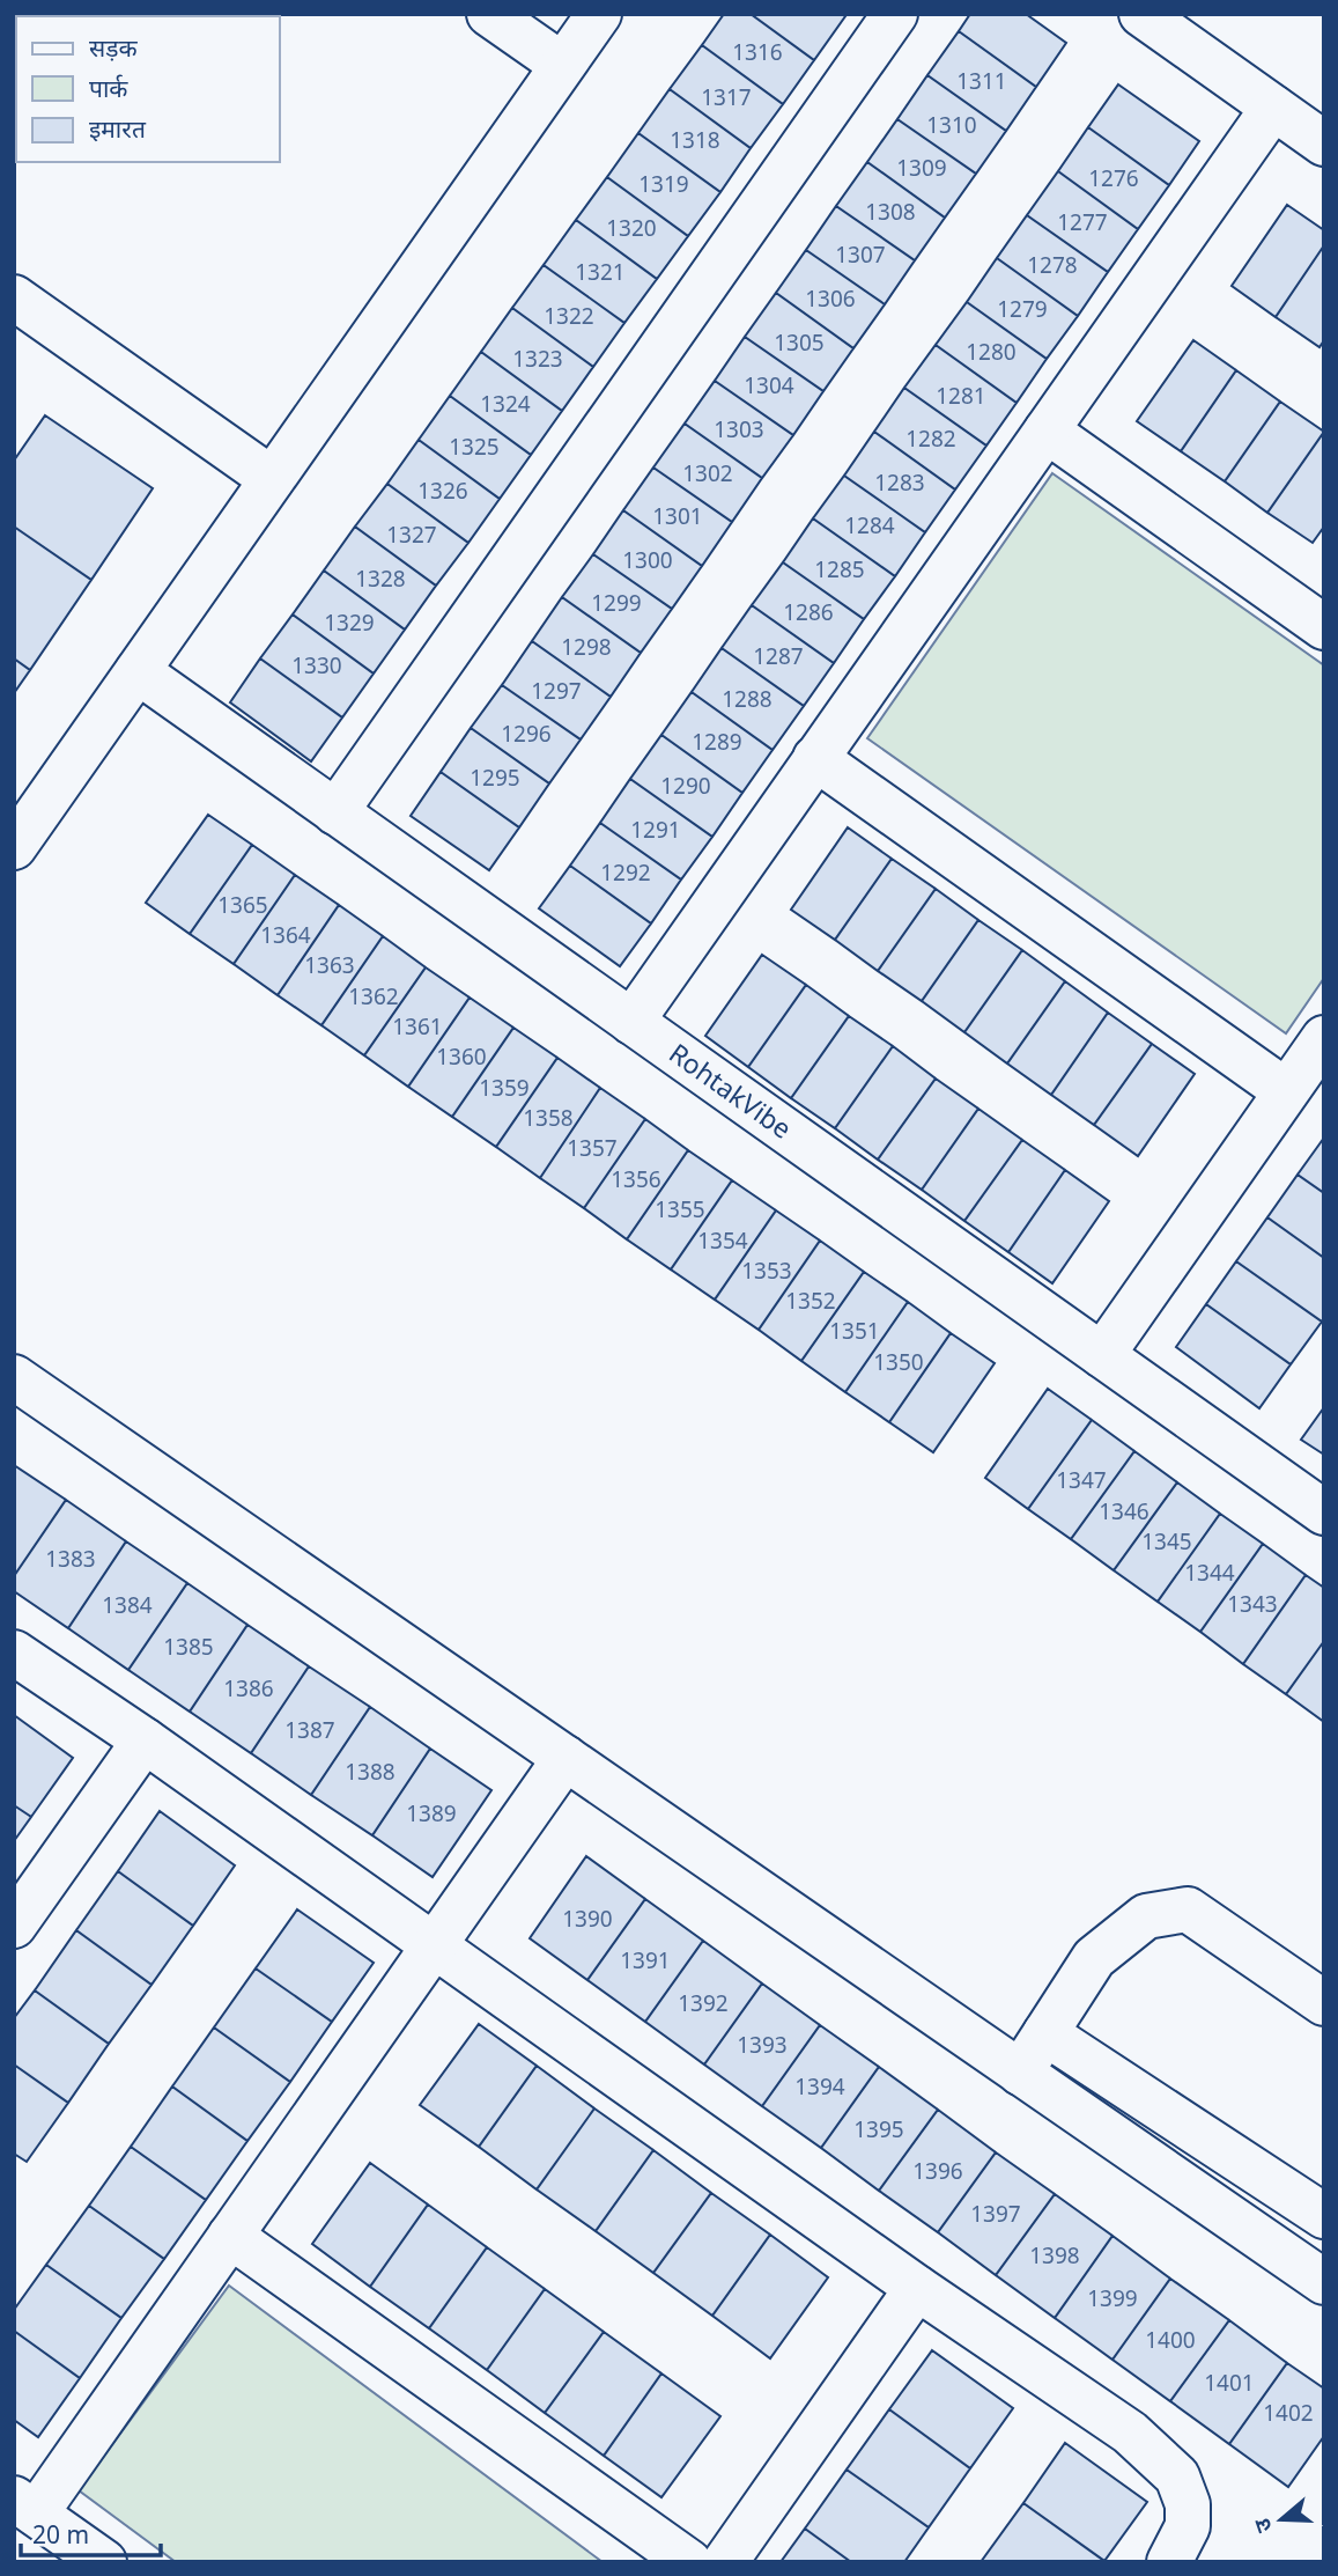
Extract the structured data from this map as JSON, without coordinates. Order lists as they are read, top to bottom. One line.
{"streets":{"street":["RohtakVibe"]},"house_numbers":["1316","1311","1317","1310","1318","1309","1276","1319","1308","1277","1320","1307","1278","1321","1306","1279","1322","1305","1280","1323","1304","1281","1324","1303","1282","1325","1302","1283","1326","1301","1284","1327","1300","1285","1328","1299","1286","1329","1298","1287","1330","1297","1288","1296","1289","1295","1290","1291","1292","1365","1364","1363","1362","1361","1360","1359","1358","1357","1356","1355","1354","1353","1352","1351","1350","1347","1346","1345","1383","1344","1343","1384","1385","1386","1387","1388","1389","1390","1391","1392","1393","1394","1395","1396","1397","1398","1399","1400","1401","1402"],"legend":["सड़क","पार्क","इमारत"],"scale_bar":"20 m","north":"left"}
